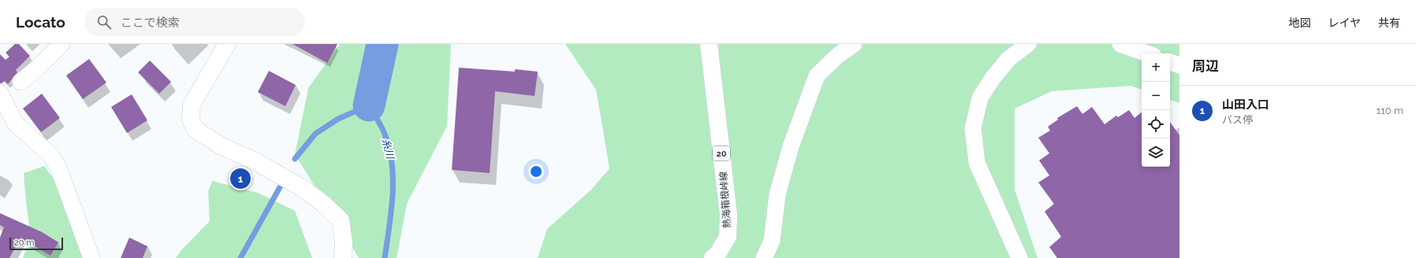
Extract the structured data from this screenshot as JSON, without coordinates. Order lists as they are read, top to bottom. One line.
{"streets":{"street":["20","熱海箱根峠線"]},"water":["糸川"],"scale_bar":"20 m","page":{"header":"Locato","search":"ここで検索","nav":["地図","レイヤ","共有"],"heading":"周辺","map_buttons":["+","−"],"list":[{"mark":"1","name":"山田入口","note":"バス停","value":"110 m"}],"pins":"1","scale":"20 m"}}
